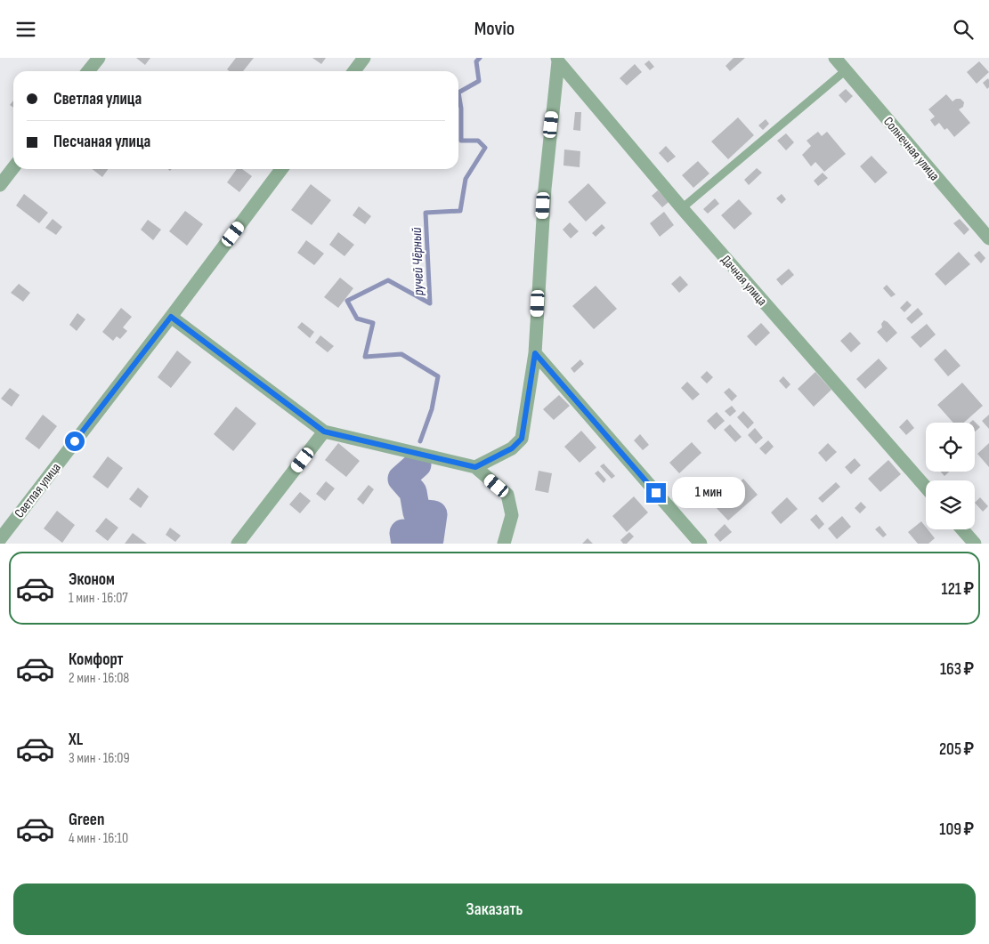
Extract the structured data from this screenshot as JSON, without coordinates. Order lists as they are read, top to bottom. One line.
{"streets":{"street":["Солнечная улица","Дачная улица","Светлая улица"]},"water":["ручей Чёрный"],"page":{"header":"Movio","banner":["Светлая улица","Песчаная улица"],"bubble":"1 мин","list":[{"name":"Эконом","note":"1 мин · 16:07","value":"121 ₽"},{"name":"Комфорт","note":"2 мин · 16:08","value":"163 ₽"},{"name":"XL","note":"3 мин · 16:09","value":"205 ₽"},{"name":"Green","note":"4 мин · 16:10","value":"109 ₽"}],"buttons":"Заказать"}}
